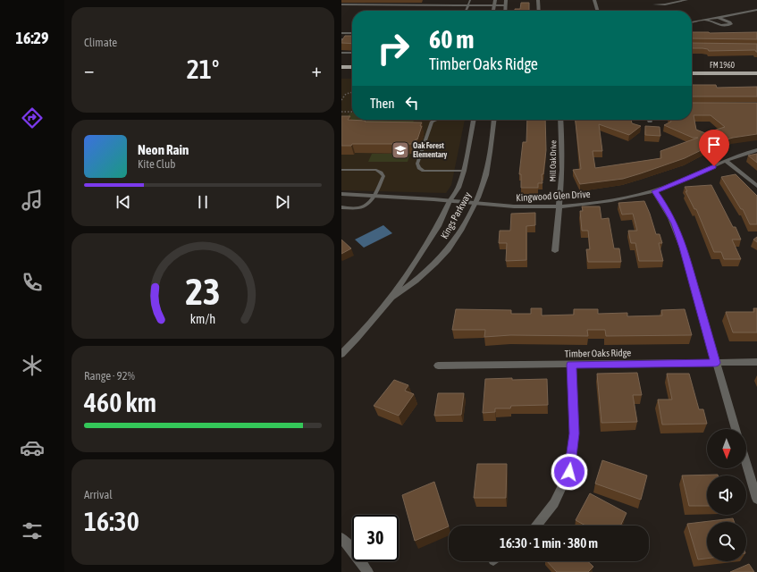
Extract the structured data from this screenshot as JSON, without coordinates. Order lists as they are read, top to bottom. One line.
{"streets":{"main road":["FM 1960"],"street":["Mill Oak Drive","Kingwood Glen Drive","Kings Parkway","Timber Oaks Ridge"]},"crossings":[["Mill Oak Drive","Kingwood Glen Drive"],["Kingwood Glen Drive","Kings Parkway"]],"places":{"school or university":["Oak Forest Elementary"]},"north":"bottom","page":{"tabs":"16:29","tile":["Climate",["Range · 92%","460 km"],["Arrival","16:30"]],"turn":["60 m","Timber Oaks Ridge"],"heat":["−","21°","+"],"then":"Then","song":["Neon Rain","Kite Club"],"limit":"30","trip":"16:30 · 1 min · 380 m","gauge":["23","km/h"]}}
